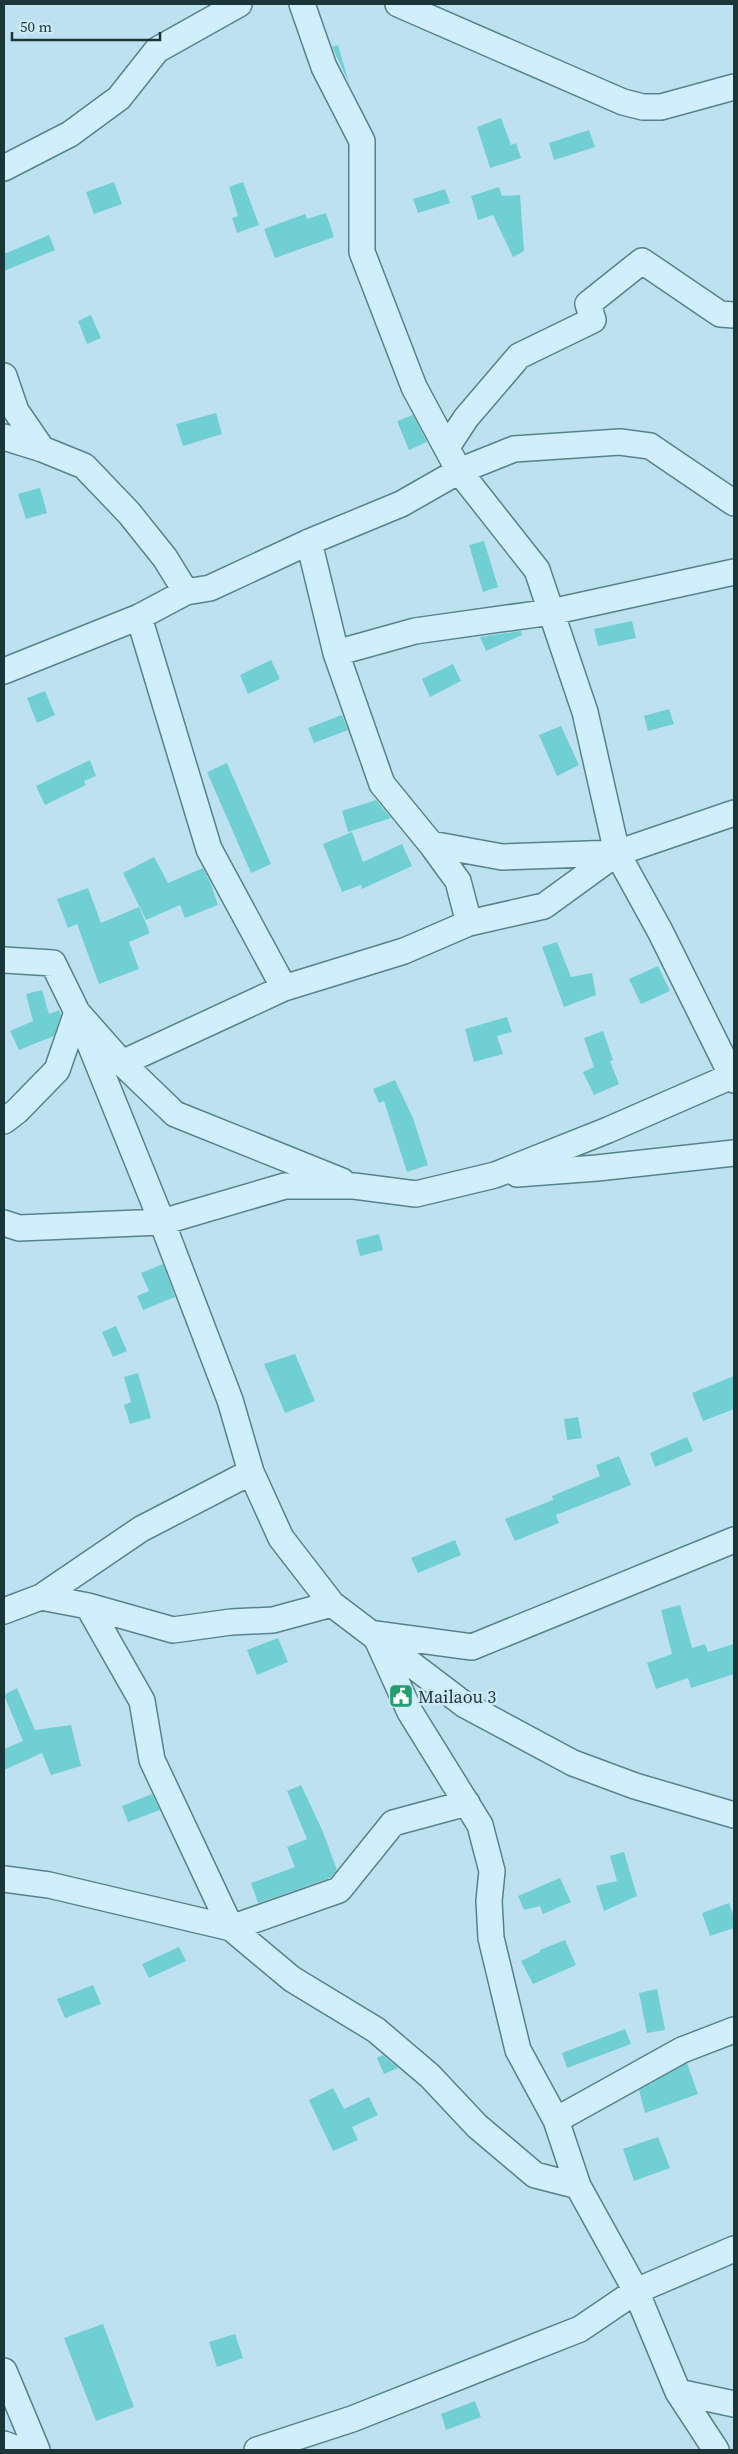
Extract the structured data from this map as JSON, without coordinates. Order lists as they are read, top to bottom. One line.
{"places":{"public building":["Mailaou 3"]},"scale_bar":"50 m"}
